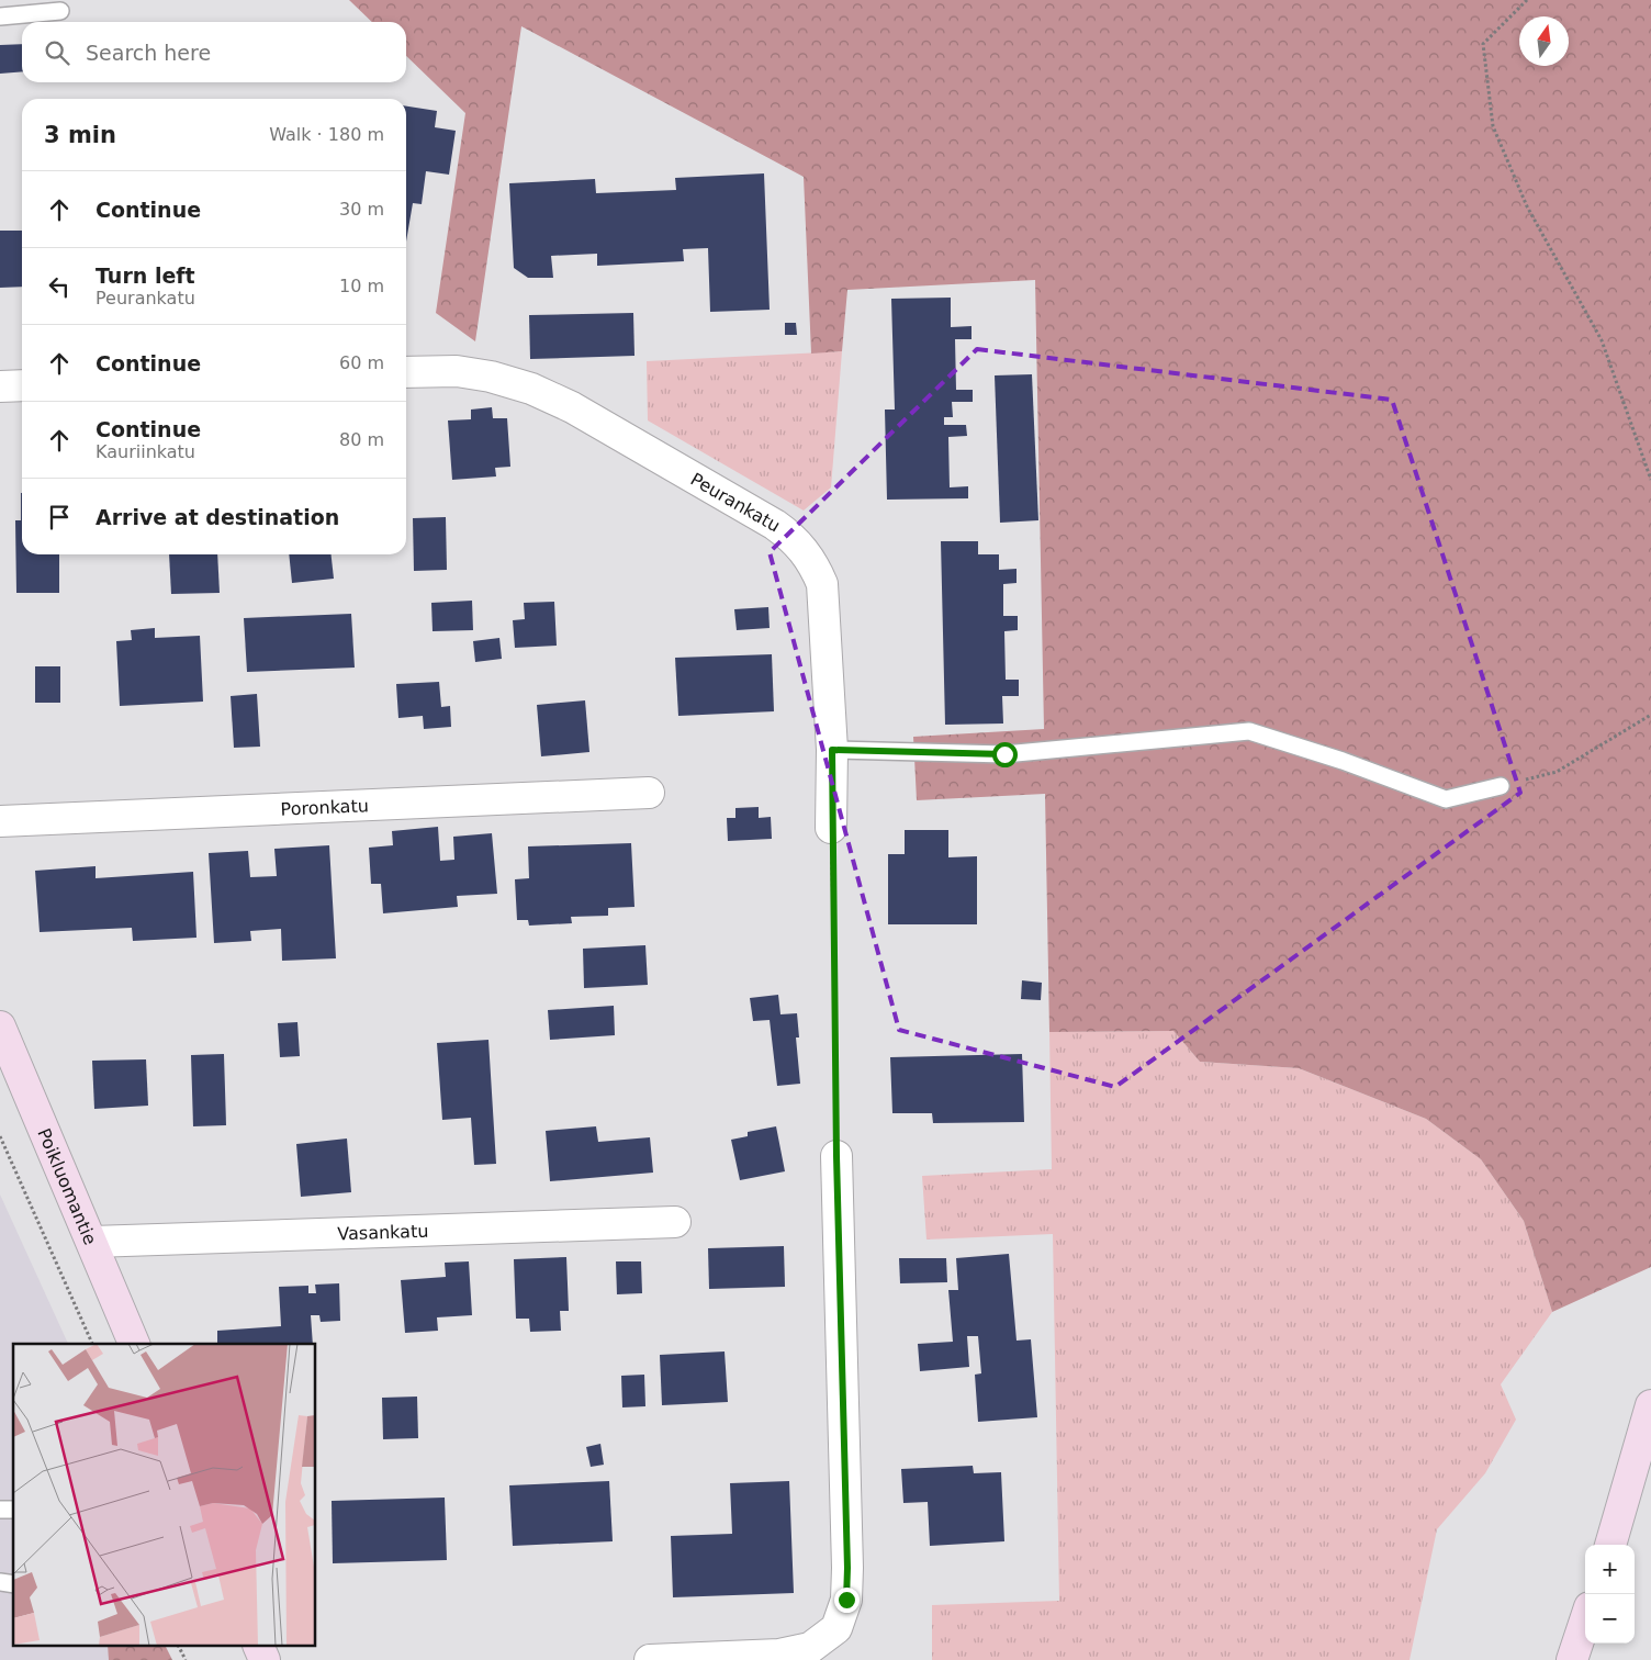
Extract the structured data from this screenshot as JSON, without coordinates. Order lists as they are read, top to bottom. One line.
{"streets":{"street":["Peurankatu","Poronkatu","Poikluomantie","Vasankatu"]},"crossings":[["Poikluomantie","Vasankatu"]],"north":"top","page":{"search":"Search here","heading":["3 min","Walk · 180 m"],"list":[["Continue","30 m"],["Turn left","Peurankatu","10 m"],["Continue","60 m"],["Continue","Kauriinkatu","80 m"],"Arrive at destination"],"map_buttons":["+","−"]}}
